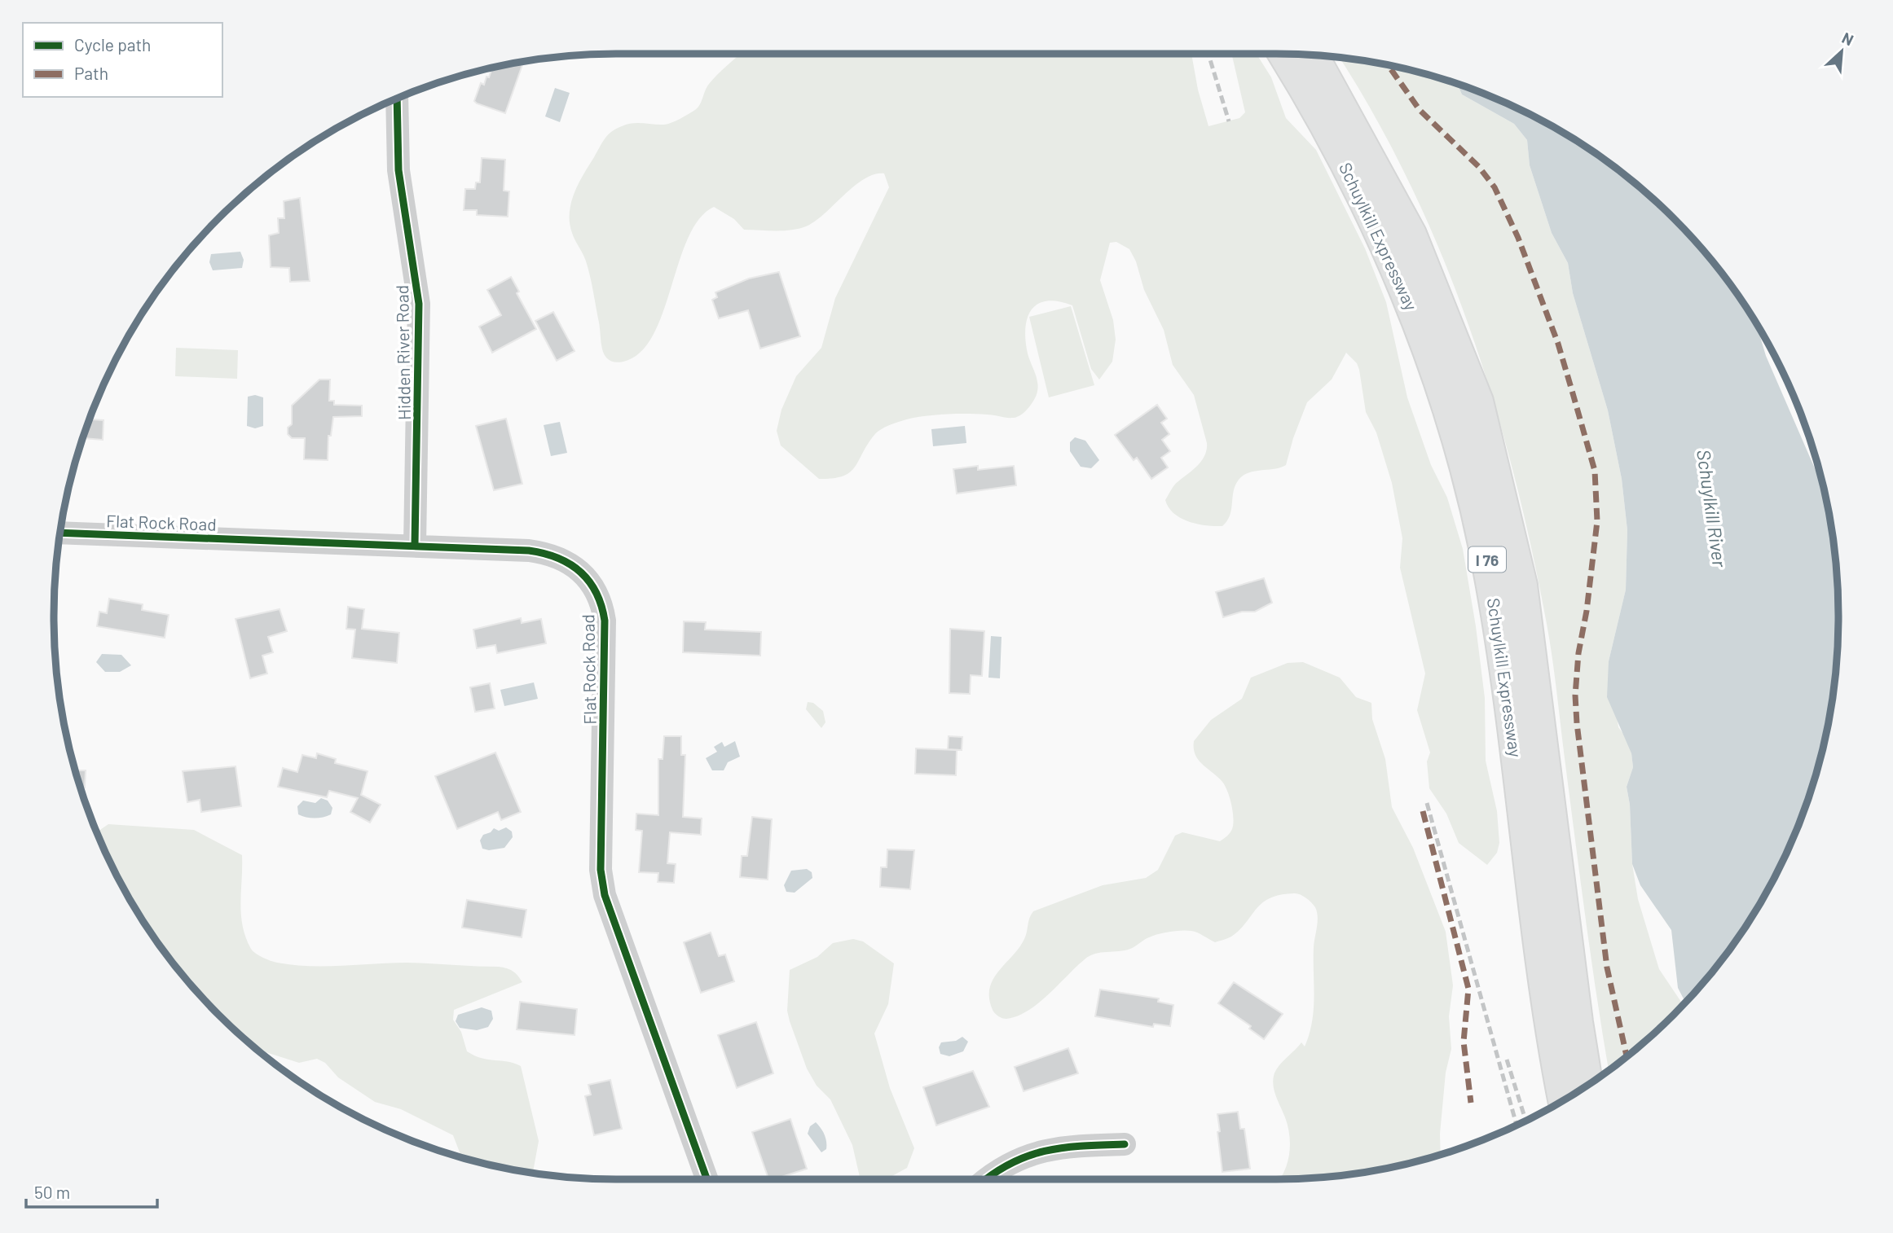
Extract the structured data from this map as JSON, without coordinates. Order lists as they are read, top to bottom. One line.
{"streets":{"highway":["Schuylkill Expressway","I 76"],"street":["Hidden River Road","Flat Rock Road"]},"crossings":[["Hidden River Road","Flat Rock Road"]],"water":["Schuylkill River"],"legend":["Cycle path","Path"],"scale_bar":"50 m","north":"top right"}
